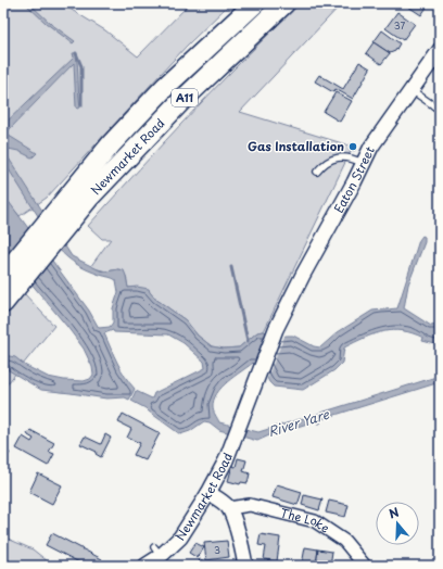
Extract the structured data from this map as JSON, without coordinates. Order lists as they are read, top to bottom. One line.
{"streets":{"highway":["A11","Newmarket Road"],"street":["Eaton Street","The Loke"]},"crossings":[["Newmarket Road","Eaton Street"]],"water":["River Yare"],"places":["Gas Installation"],"house_numbers":["37","3"],"north":"top"}
